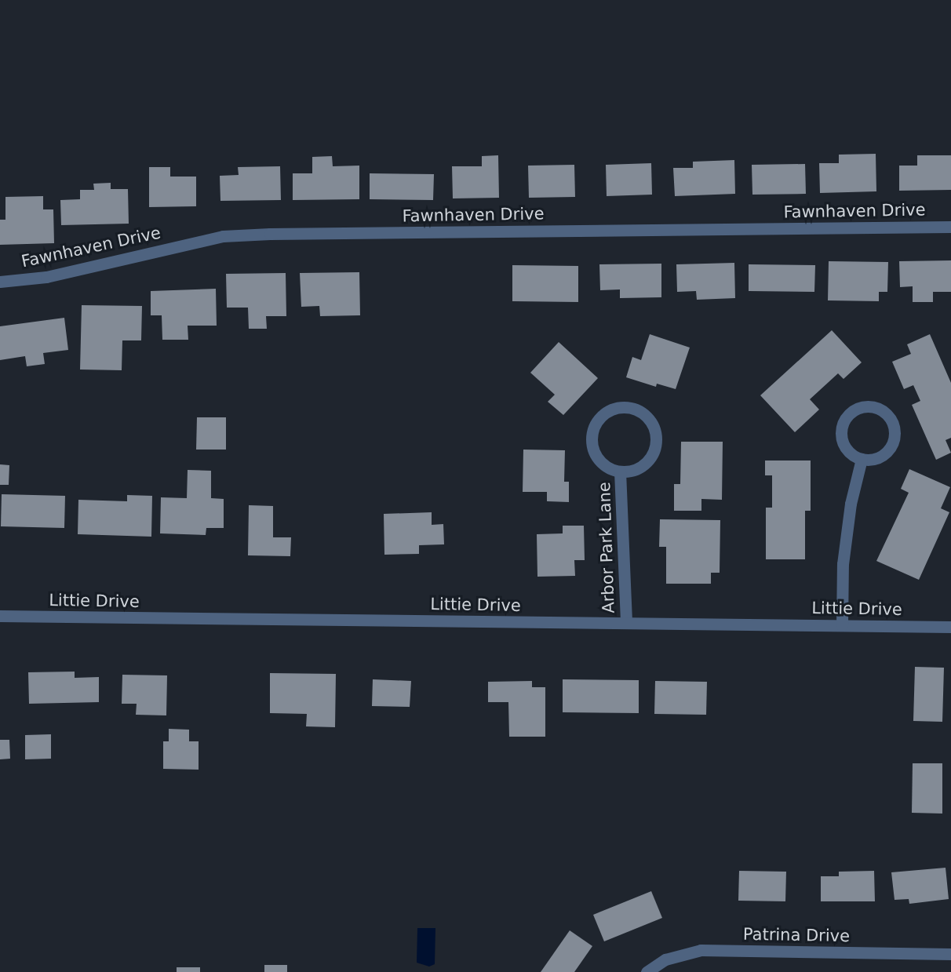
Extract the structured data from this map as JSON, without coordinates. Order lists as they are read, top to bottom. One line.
{"streets":{"street":["Fawnhaven Drive","Arbor Park Lane","Littie Drive","Patrina Drive"]},"crossings":[["Arbor Park Lane","Littie Drive"]]}
